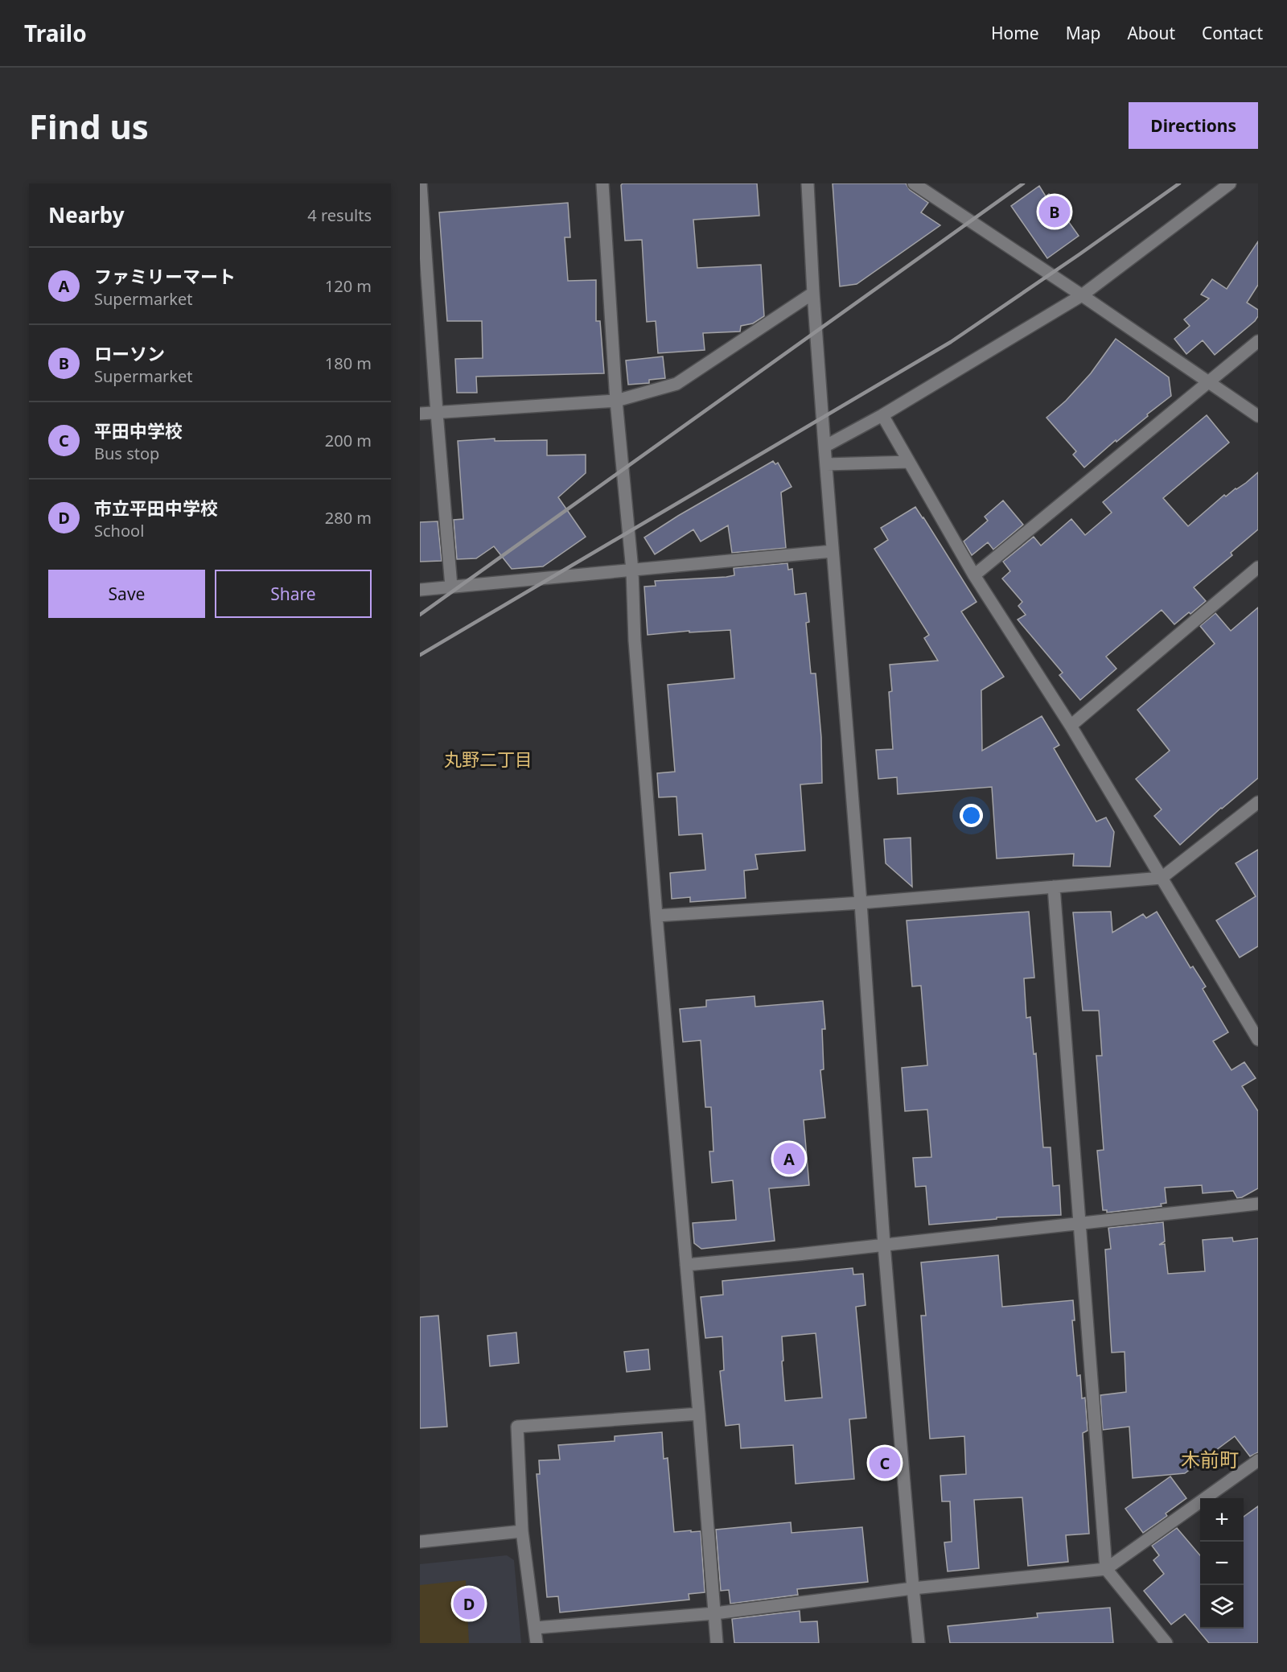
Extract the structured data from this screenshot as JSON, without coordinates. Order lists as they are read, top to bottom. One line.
{"districts":["丸野二丁目","木前町"],"page":{"header":"Trailo","nav":["Home","Map","About","Contact"],"buttons":["Directions",["Save","Share"]],"title":"Find us","heading":["Nearby","4 results"],"pins":["B","A","C","D"],"list":[{"mark":"A","name":"ファミリーマート","note":"Supermarket","value":"120 m"},{"mark":"B","name":"ローソン","note":"Supermarket","value":"180 m"},{"mark":"C","name":"平田中学校","note":"Bus stop","value":"200 m"},{"mark":"D","name":"市立平田中学校","note":"School","value":"280 m"}],"map_buttons":["+","−"]}}
